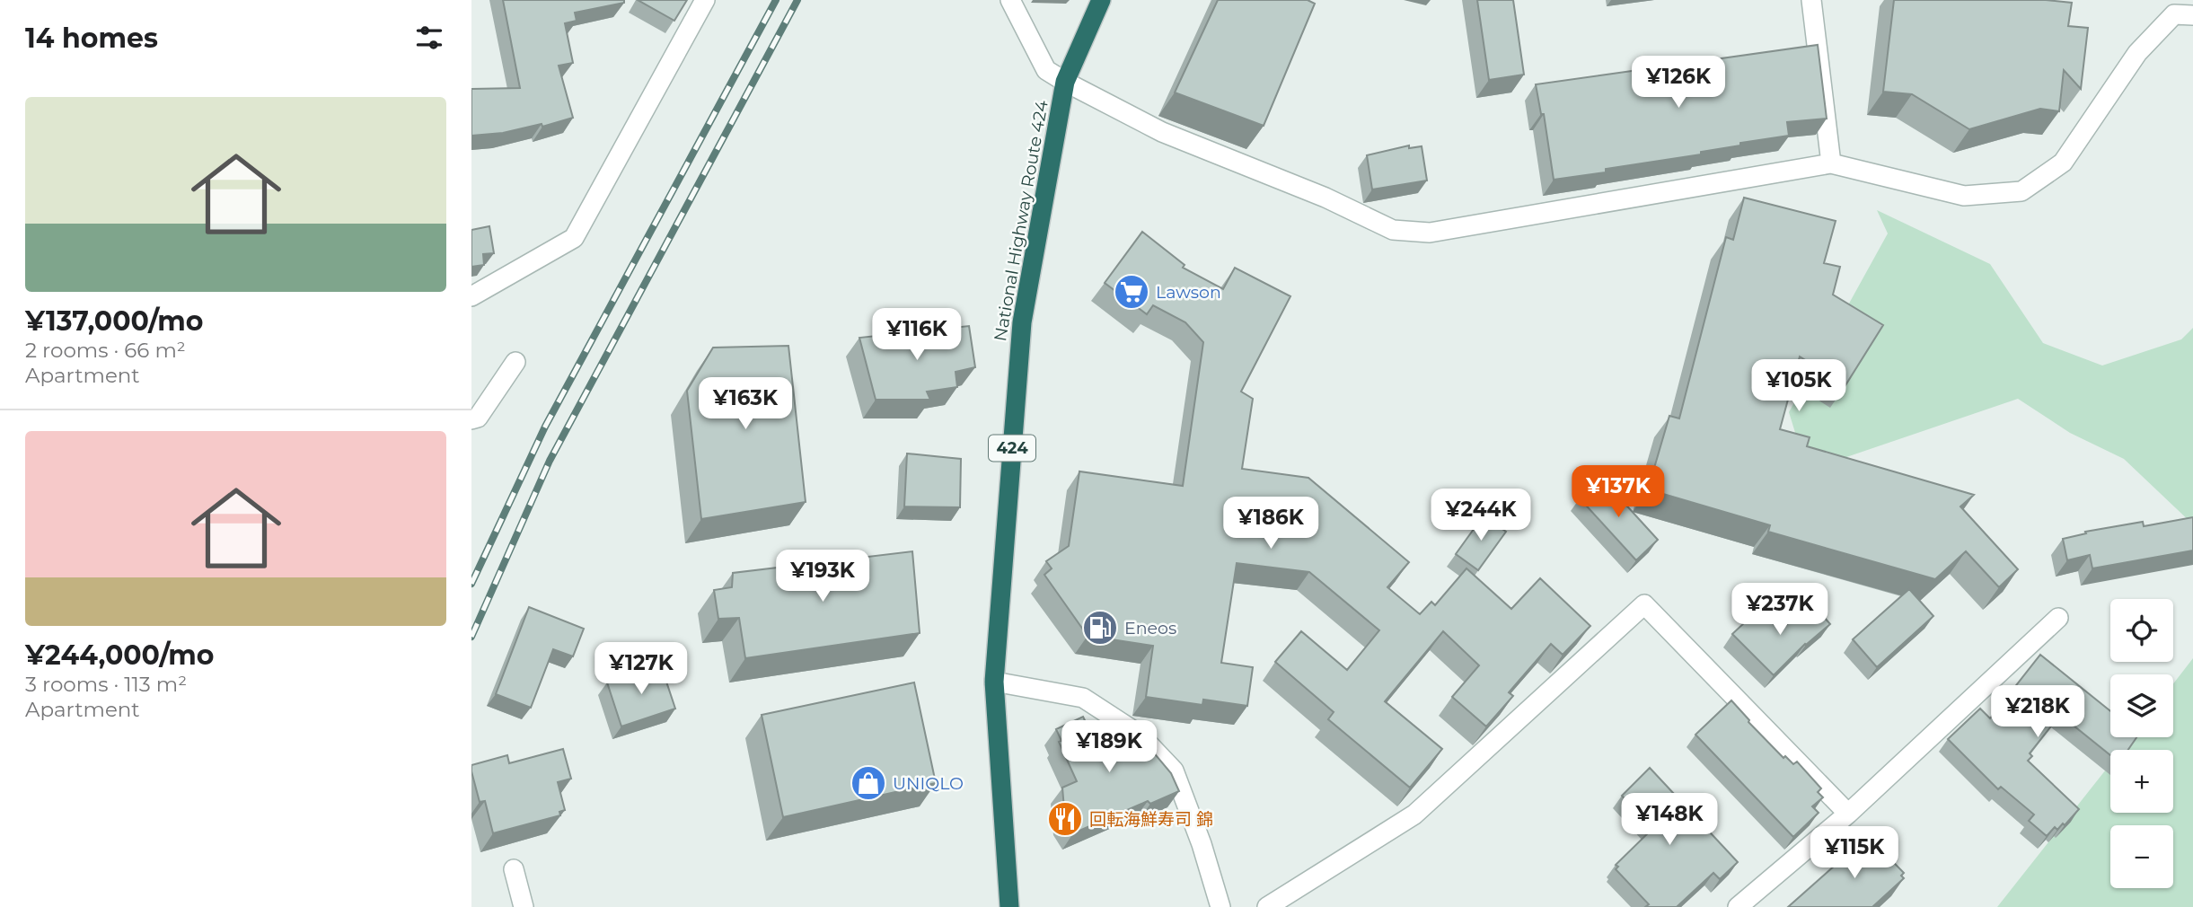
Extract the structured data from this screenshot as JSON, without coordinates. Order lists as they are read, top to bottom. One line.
{"streets":{"highway":["National Highway Route 424","424"]},"places":{"supermarket":["Lawson"],"fuel station":["Eneos"],"shop":["UNIQLO"],"restaurant":["回転海鮮寿司 錦"]},"page":{"heading":"14 homes","price":["¥126K","¥116K","¥105K","¥163K","¥137K","¥244K","¥186K","¥193K","¥237K","¥127K","¥218K","¥189K","¥148K","¥115K"],"list":[{"name":"¥137,000/mo","note":"2 rooms · 66 m² · Apartment"},{"name":"¥244,000/mo","note":"3 rooms · 113 m² · Apartment"}],"map_buttons":["+","−"]}}
